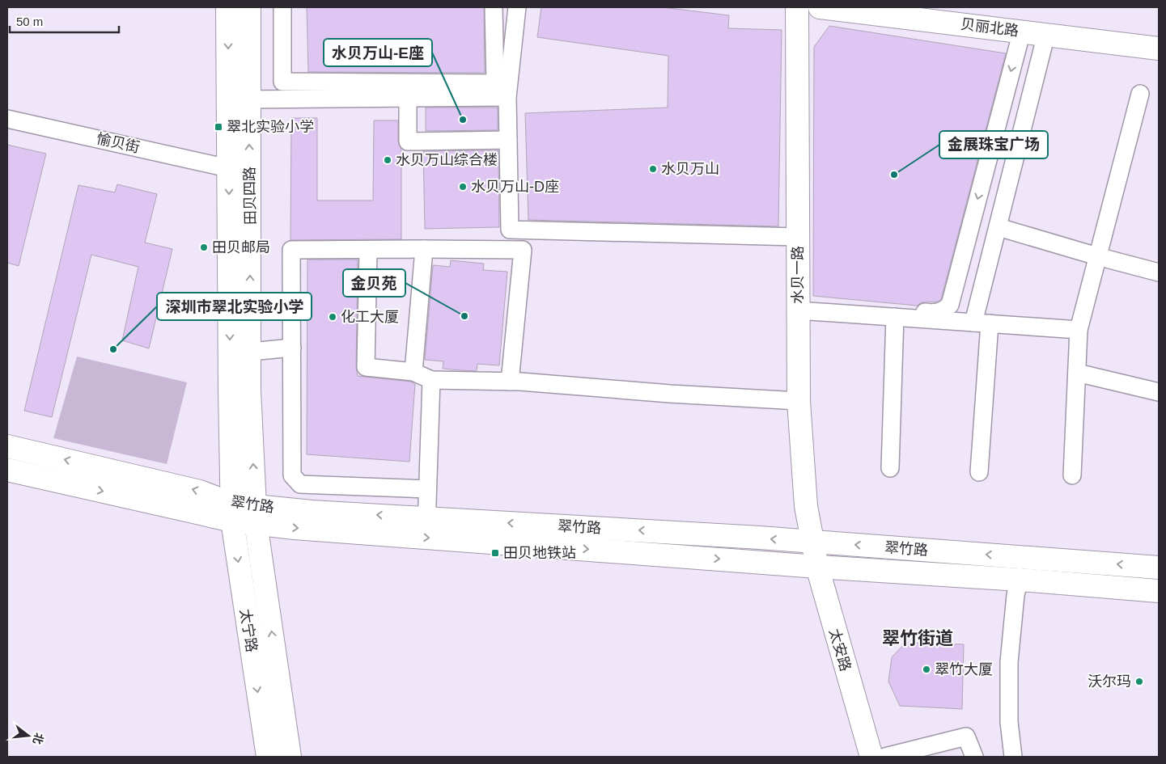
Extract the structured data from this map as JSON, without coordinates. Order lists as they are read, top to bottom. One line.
{"streets":{"main road":["贝丽北路","田贝四路","水贝一路","翠竹路","太宁路","太安路"],"street":["愉贝街"]},"crossings":[["愉贝街","田贝四路"],["田贝四路","翠竹路"],["田贝四路","太宁路"],["水贝一路","翠竹路"],["水贝一路","太安路"],["翠竹路","太宁路"],["翠竹路","太安路"]],"districts":["翠竹街道"],"places":{"other":["水贝万山-E座","水贝万山综合楼","水贝万山","金展珠宝广场","水贝万山-D座","田贝邮局","金贝苑","化工大厦","深圳市翠北实验小学","翠竹大厦","沃尔玛"],"transit":["翠北实验小学","田贝地铁站"]},"scale_bar":"50 m","north":"right"}
